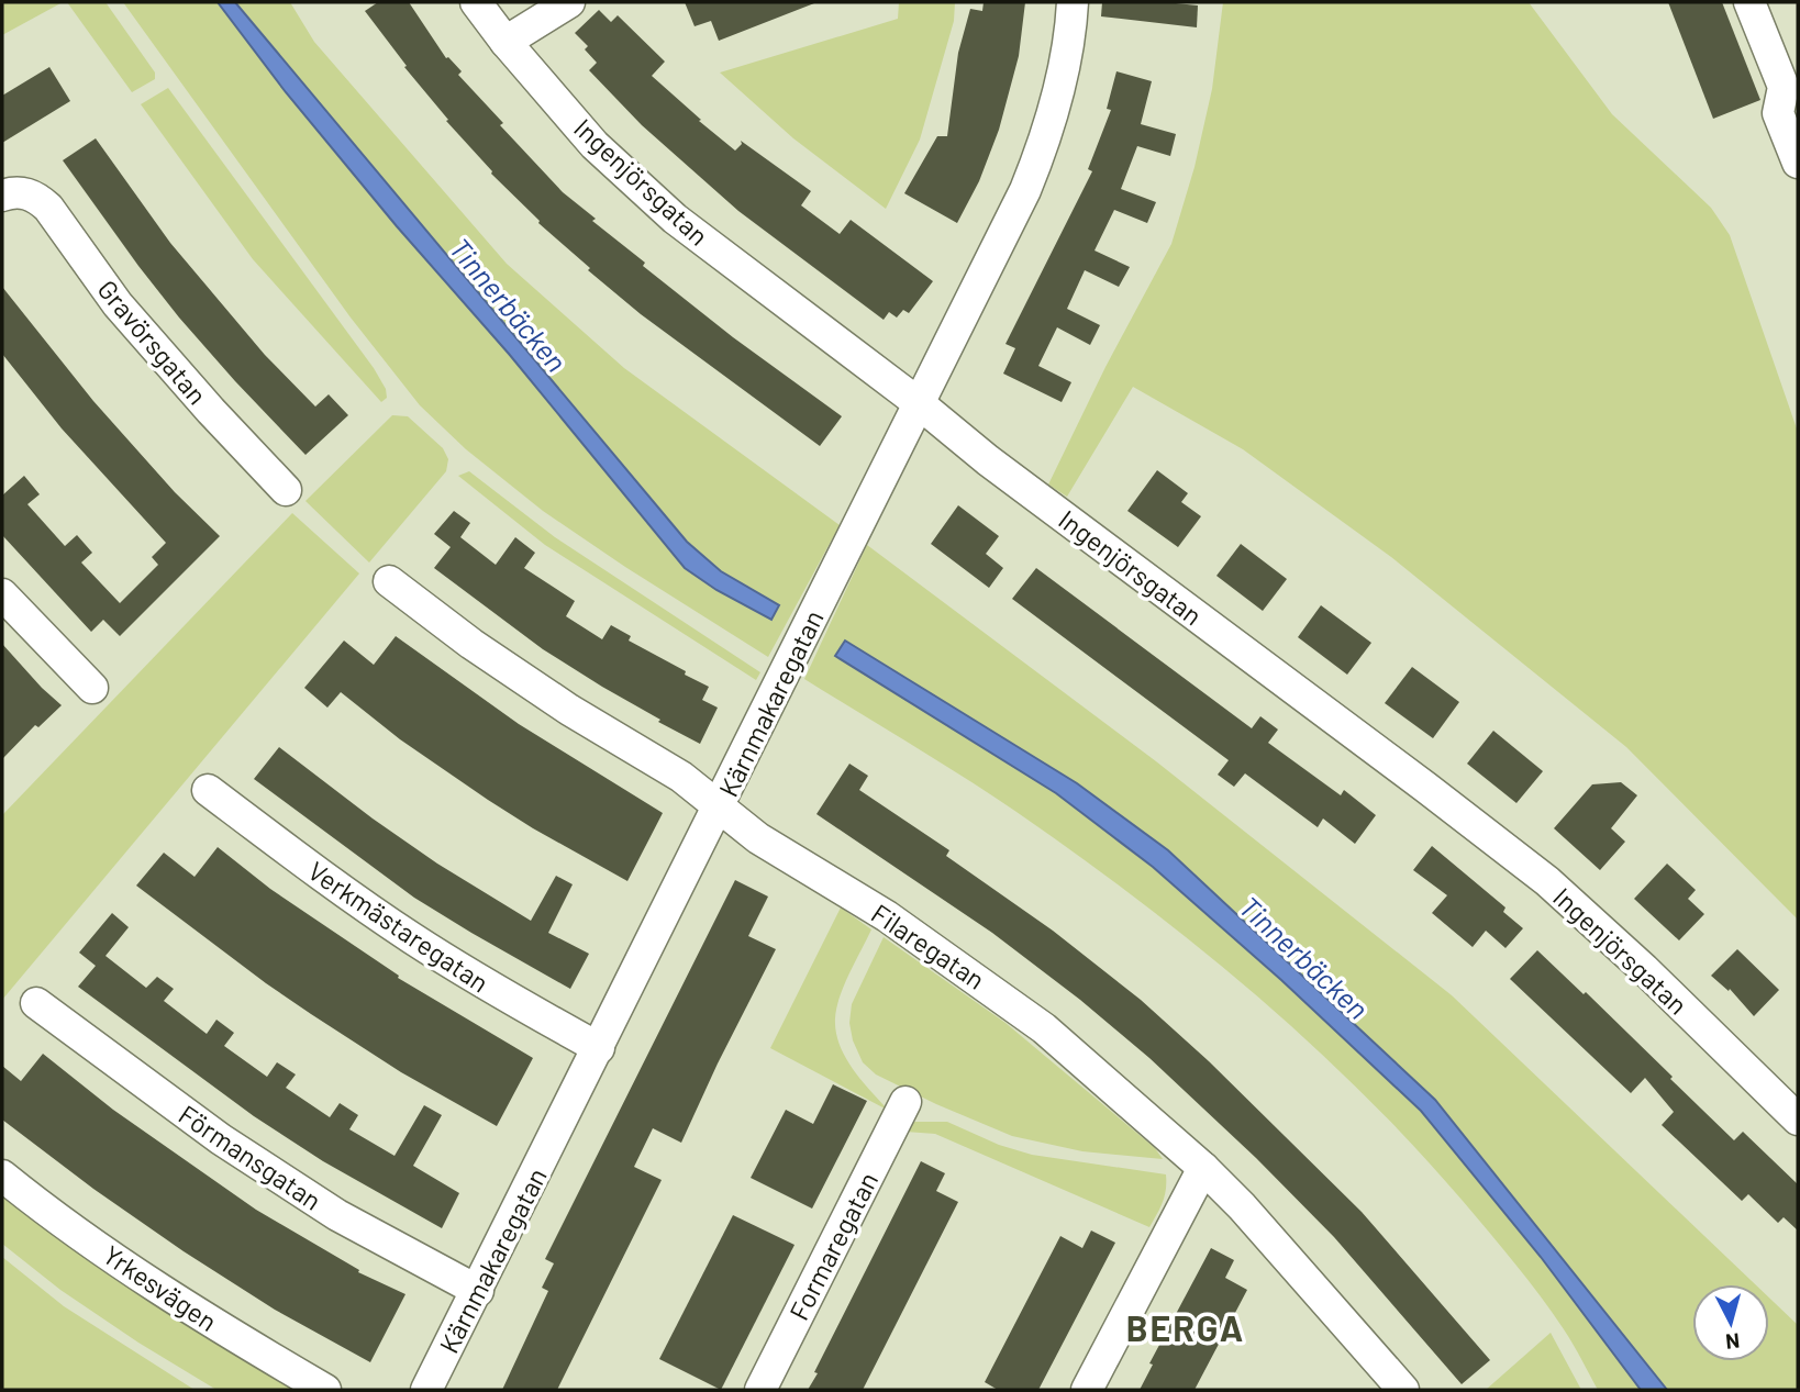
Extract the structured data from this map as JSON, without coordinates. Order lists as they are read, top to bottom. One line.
{"streets":{"street":["Ingenjörsgatan","Gravörsgatan","Kärnmakaregatan","Verkmästaregatan","Filaregatan","Förmansgatan","Formaregatan","Yrkesvägen"]},"crossings":[["Ingenjörsgatan","Kärnmakaregatan"],["Kärnmakaregatan","Verkmästaregatan"],["Kärnmakaregatan","Filaregatan"],["Kärnmakaregatan","Förmansgatan"]],"districts":["BERGA"],"water":["Tinnerbäcken"],"north":"bottom"}
